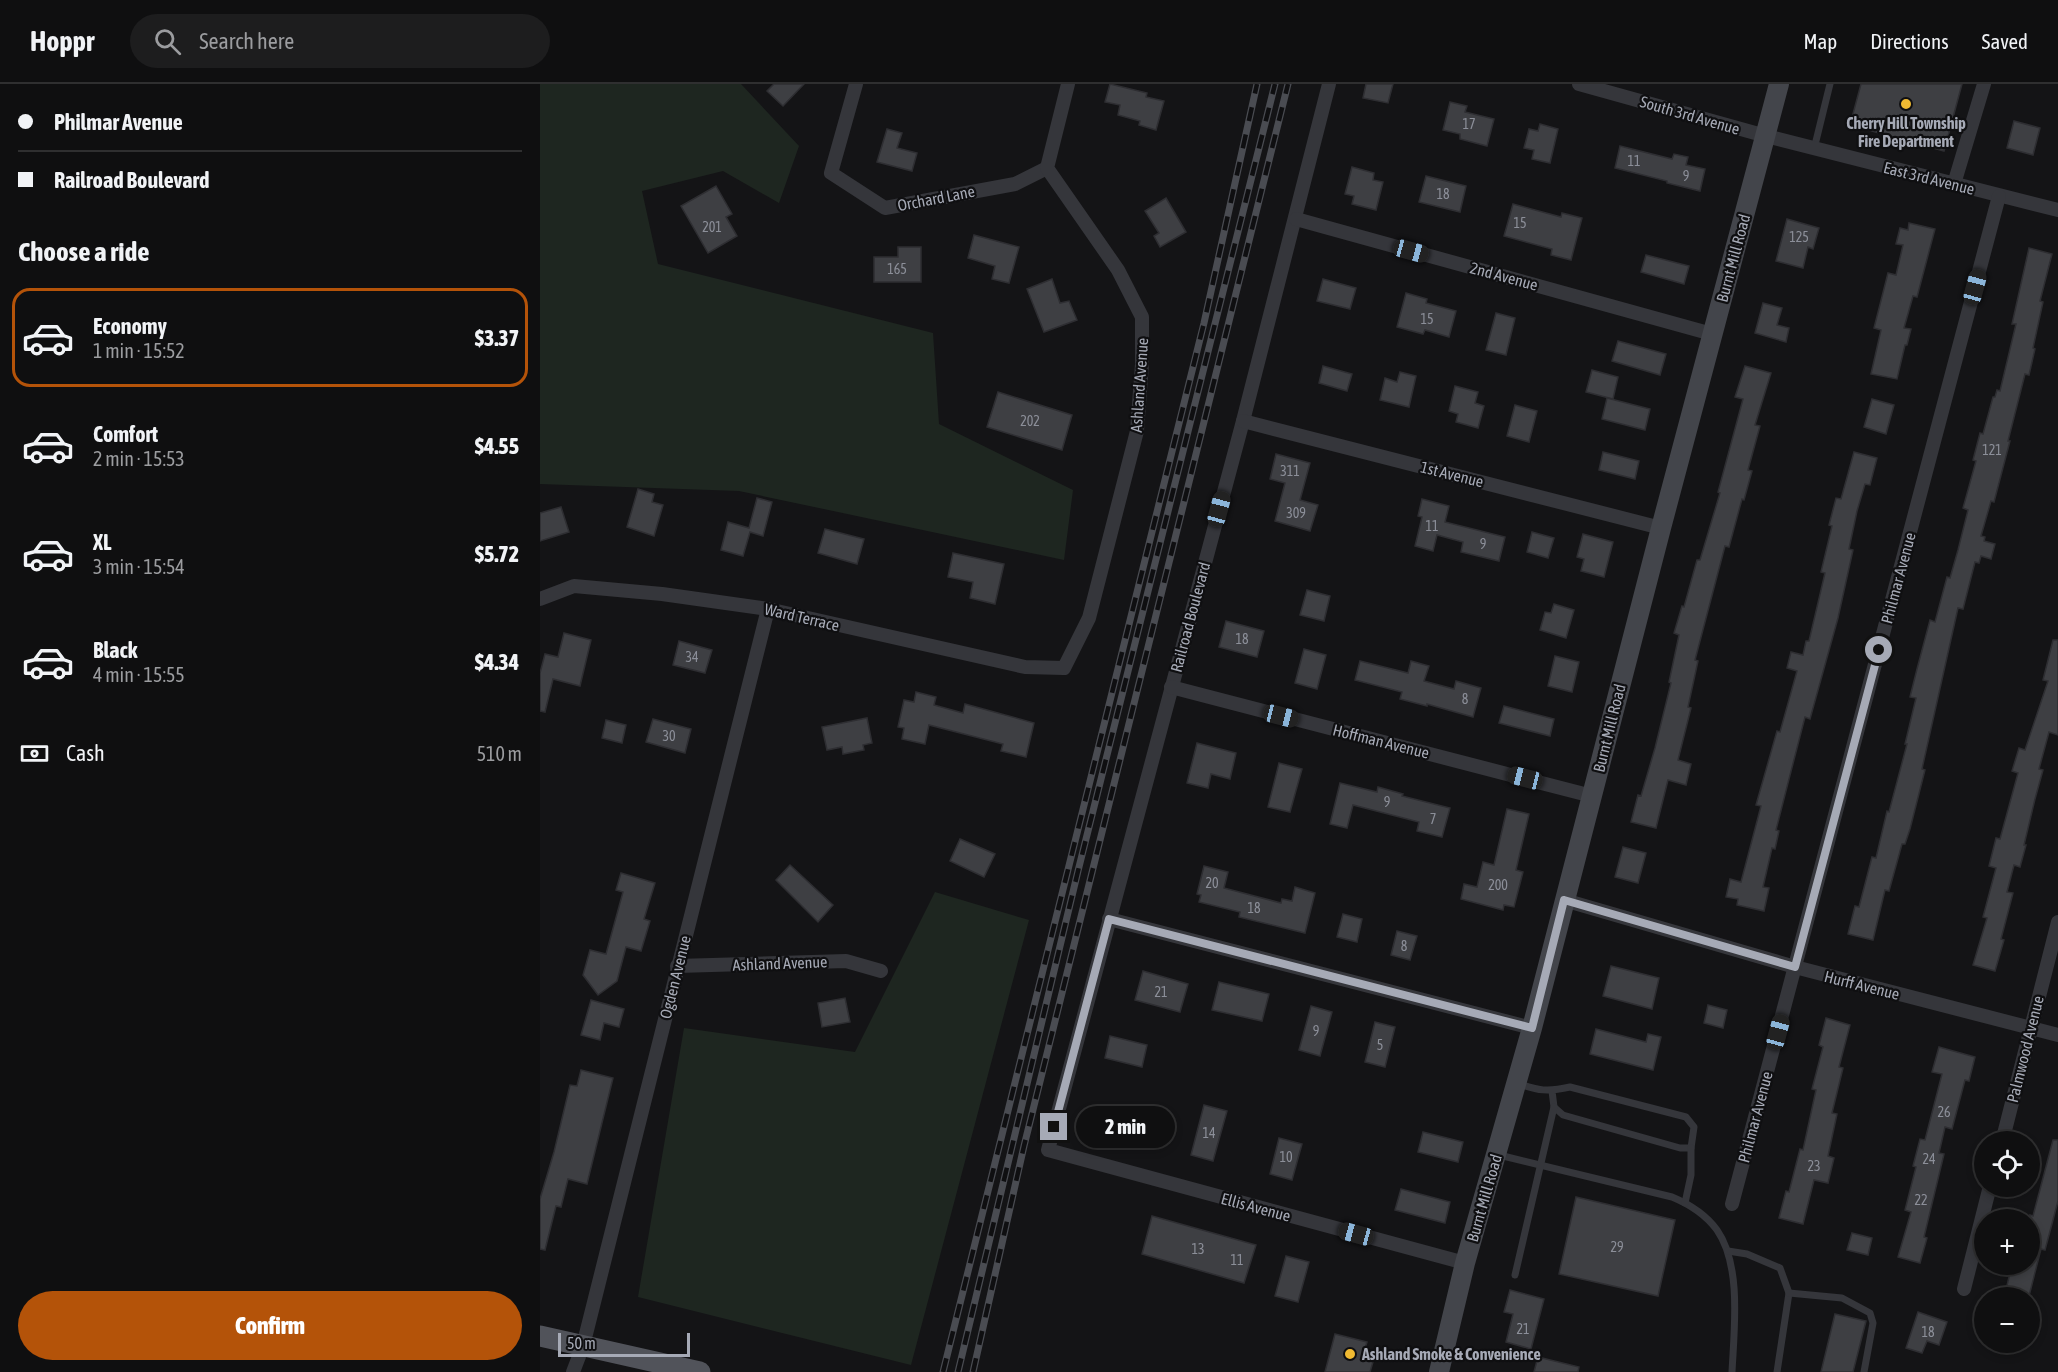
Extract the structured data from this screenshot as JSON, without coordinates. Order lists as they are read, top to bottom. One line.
{"streets":{"main road":["Burnt Mill Road"],"street":["South 3rd Avenue","East 3rd Avenue","Orchard Lane","2nd Avenue","Ashland Avenue","1st Avenue","Philmar Avenue","Ward Terrace","Railroad Boulevard","Hoffman Avenue","Ogden Avenue","Hurff Avenue","Palmwood Avenue","Ellis Avenue"]},"crossings":[["South 3rd Avenue","East 3rd Avenue"],["South 3rd Avenue","Burnt Mill Road"],["East 3rd Avenue","Burnt Mill Road"],["East 3rd Avenue","Philmar Avenue"],["Orchard Lane","Ashland Avenue"],["Burnt Mill Road","2nd Avenue"],["Burnt Mill Road","1st Avenue"],["Burnt Mill Road","Hoffman Avenue"],["Burnt Mill Road","Hurff Avenue"],["Burnt Mill Road","Ellis Avenue"],["2nd Avenue","Railroad Boulevard"],["Ashland Avenue","Ward Terrace"],["Ashland Avenue","Ogden Avenue"],["1st Avenue","Railroad Boulevard"],["Philmar Avenue","Hurff Avenue"],["Ward Terrace","Ogden Avenue"],["Railroad Boulevard","Hoffman Avenue"],["Railroad Boulevard","Ellis Avenue"],["Hurff Avenue","Palmwood Avenue"]],"places":["Cherry Hill Township Fire Department","Ashland Smoke & Convenience"],"house_numbers":["17","11","9","18","15","201","125","165","15","202","121","311","309","11","9","18","34","8","30","9","7","20","200","18","8","21","9","5","26","14","10","24","23","22","29","13","11","21","18"],"scale_bar":"50 m","page":{"header":"Hoppr","search":"Search here","nav":["Map","Directions","Saved"],"banner":["Philmar Avenue","Railroad Boulevard"],"heading":"Choose a ride","list":[{"name":"Economy","note":"1 min · 15:52","value":"$3.37"},{"name":"Comfort","note":"2 min · 15:53","value":"$4.55"},{"name":"XL","note":"3 min · 15:54","value":"$5.72"},{"name":"Black","note":"4 min · 15:55","value":"$4.34"}],"pay":["Cash","510 m"],"bubble":"2 min","map_buttons":["+","−"],"buttons":"Confirm","scale":"50 m"}}
